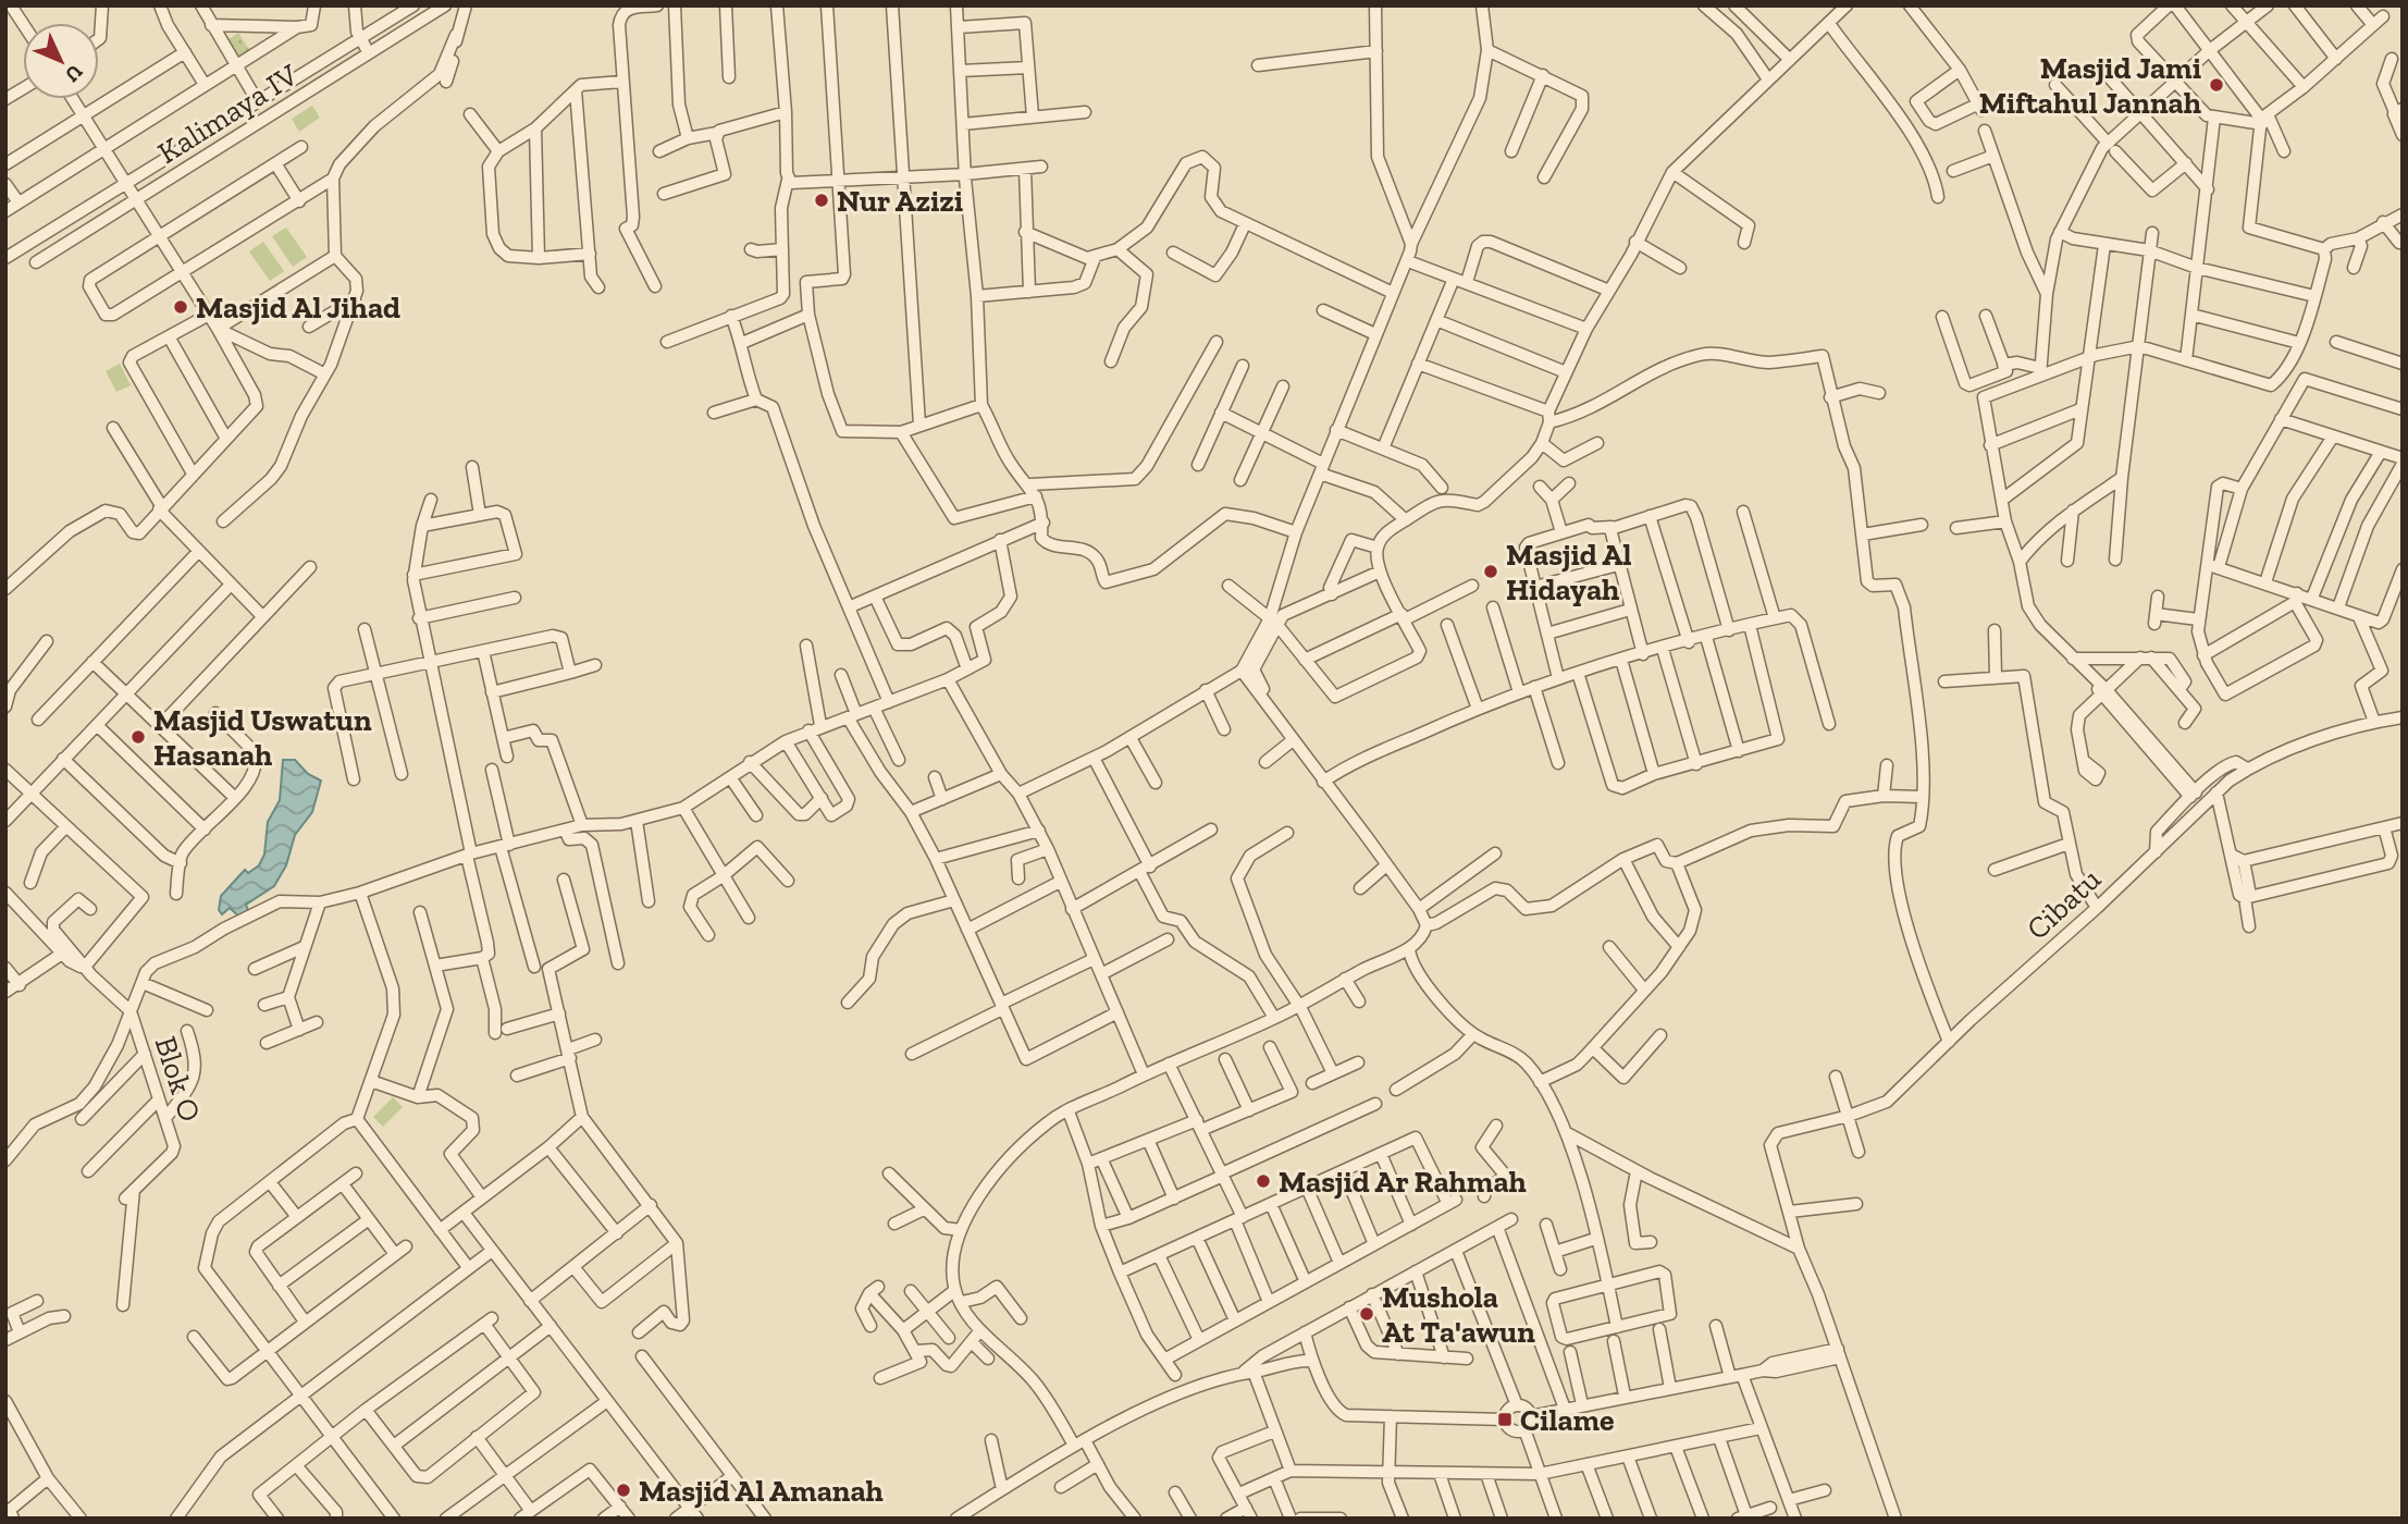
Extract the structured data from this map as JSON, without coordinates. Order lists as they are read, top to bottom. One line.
{"streets":{"street":["Kalimaya IV","Cibatu","Blok O"]},"places":{"other":["Masjid Jami Miftahul Jannah","Nur Azizi","Masjid Al Jihad","Masjid Al Hidayah","Masjid Uswatun Hasanah","Masjid Ar Rahmah","Mushola At Ta'awun","Masjid Al Amanah"],"transit":["Cilame"]},"north":"bottom right"}
